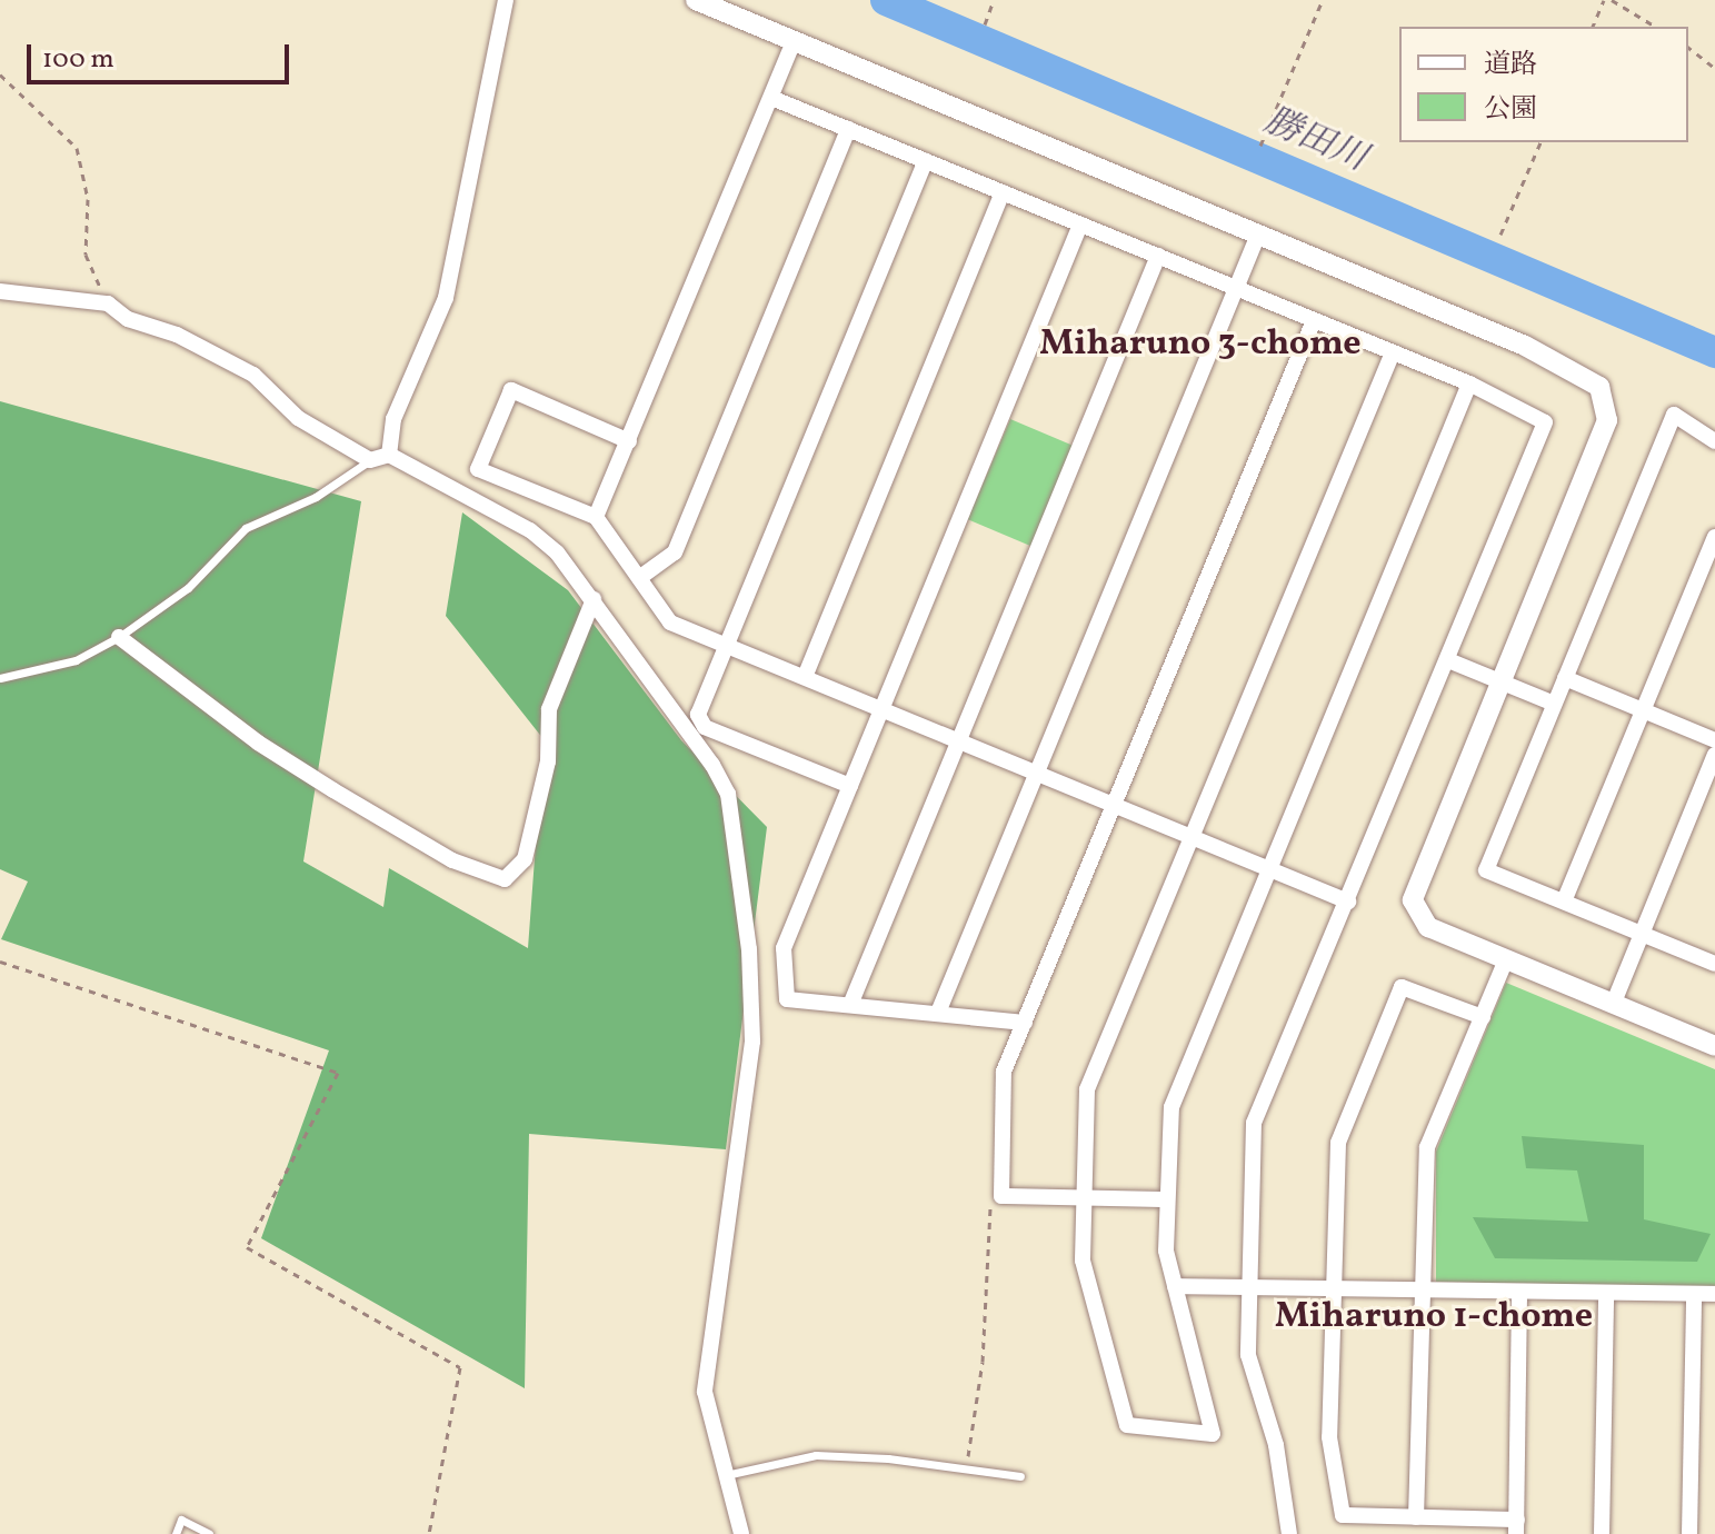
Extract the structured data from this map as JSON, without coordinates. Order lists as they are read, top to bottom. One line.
{"districts":["Miharuno 3-chome","Miharuno 1-chome"],"water":["勝田川"],"legend":["道路","公園"],"scale_bar":"100 m"}
